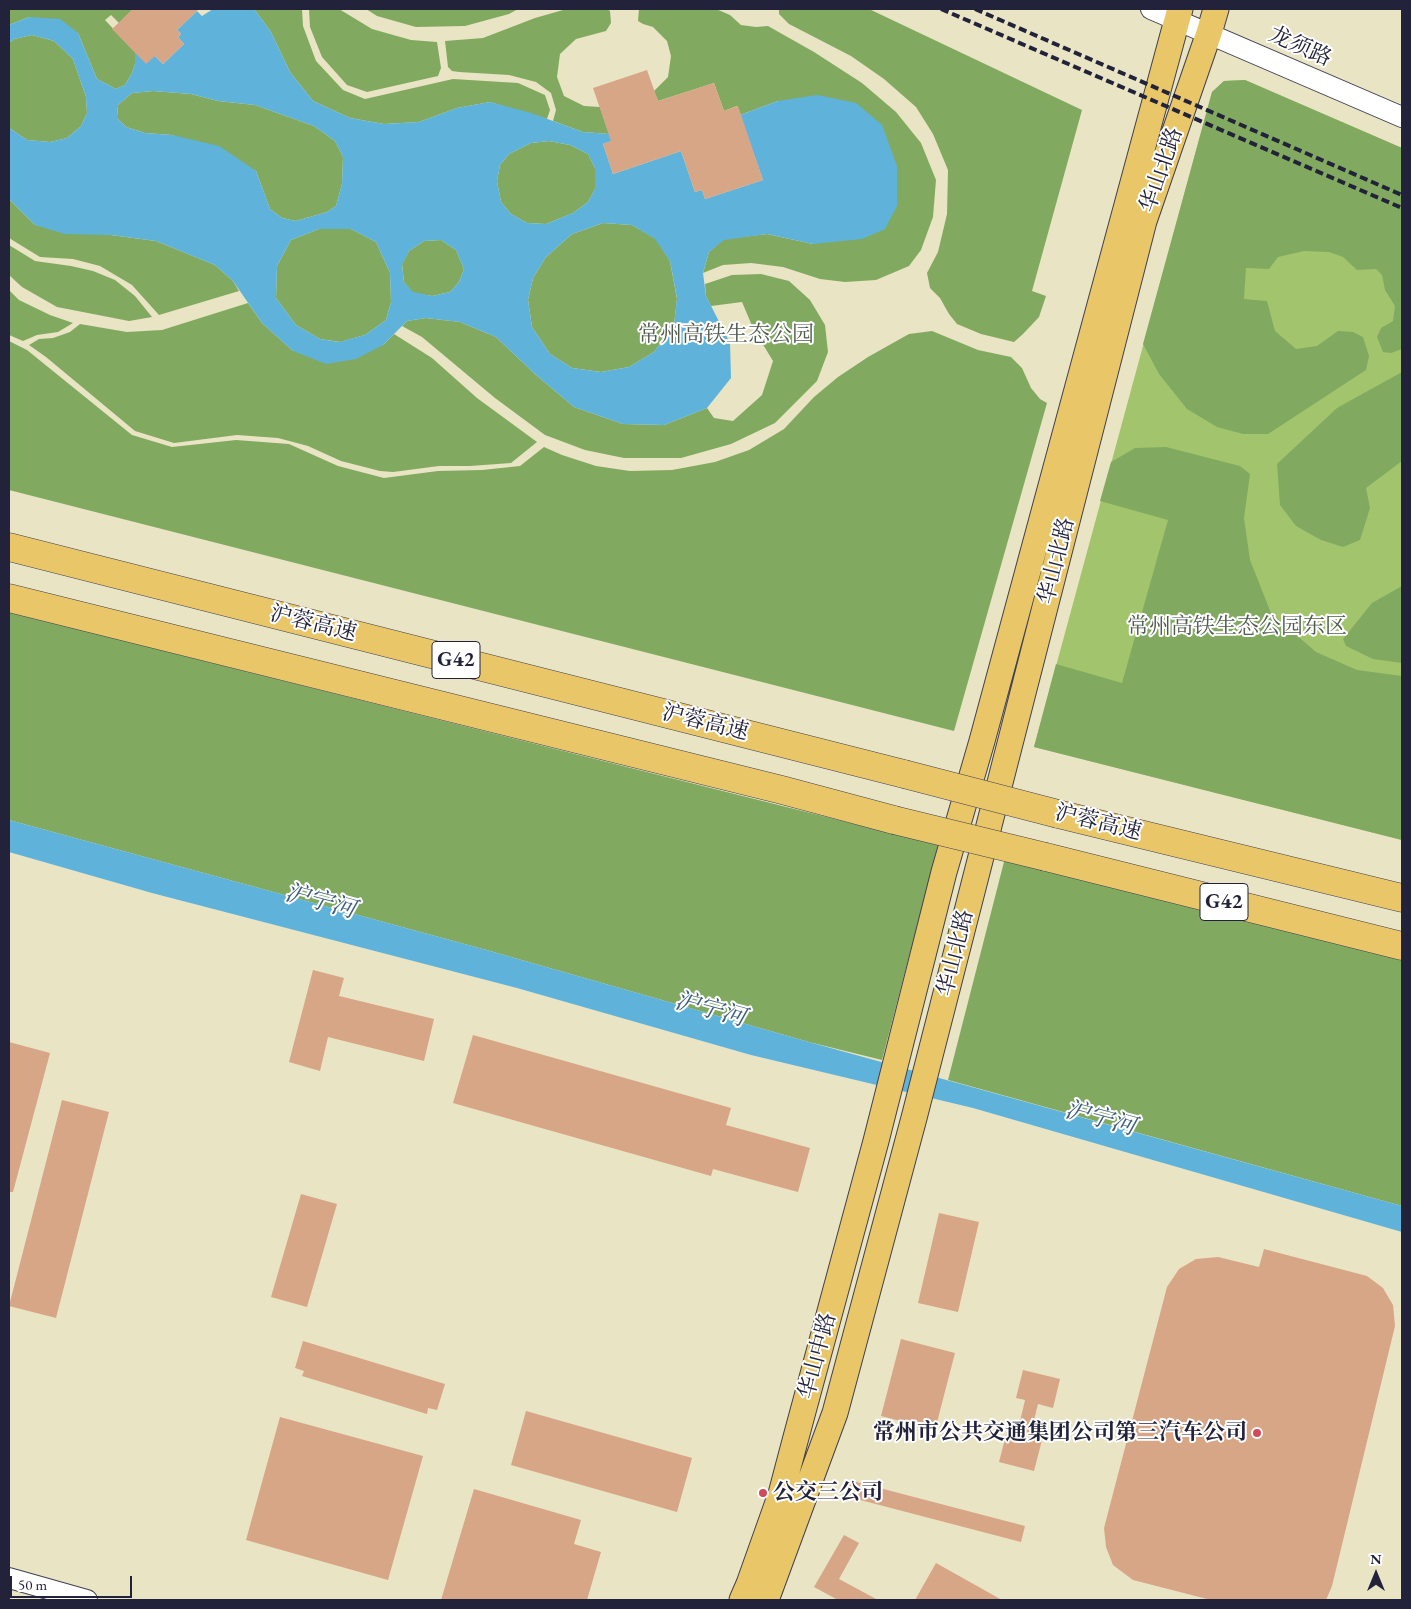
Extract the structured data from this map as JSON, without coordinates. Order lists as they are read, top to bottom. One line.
{"streets":{"highway":["沪蓉高速","G42"],"main road":["华山北路","华山中路"],"street":["龙须路"]},"crossings":[["龙须路","华山北路"],["华山北路","华山中路"]],"water":["沪宁河"],"parks":["常州高铁生态公园","常州高铁生态公园东区"],"places":["常州市公共交通集团公司第三汽车公司","公交三公司"],"scale_bar":"50 m","north":"top"}
